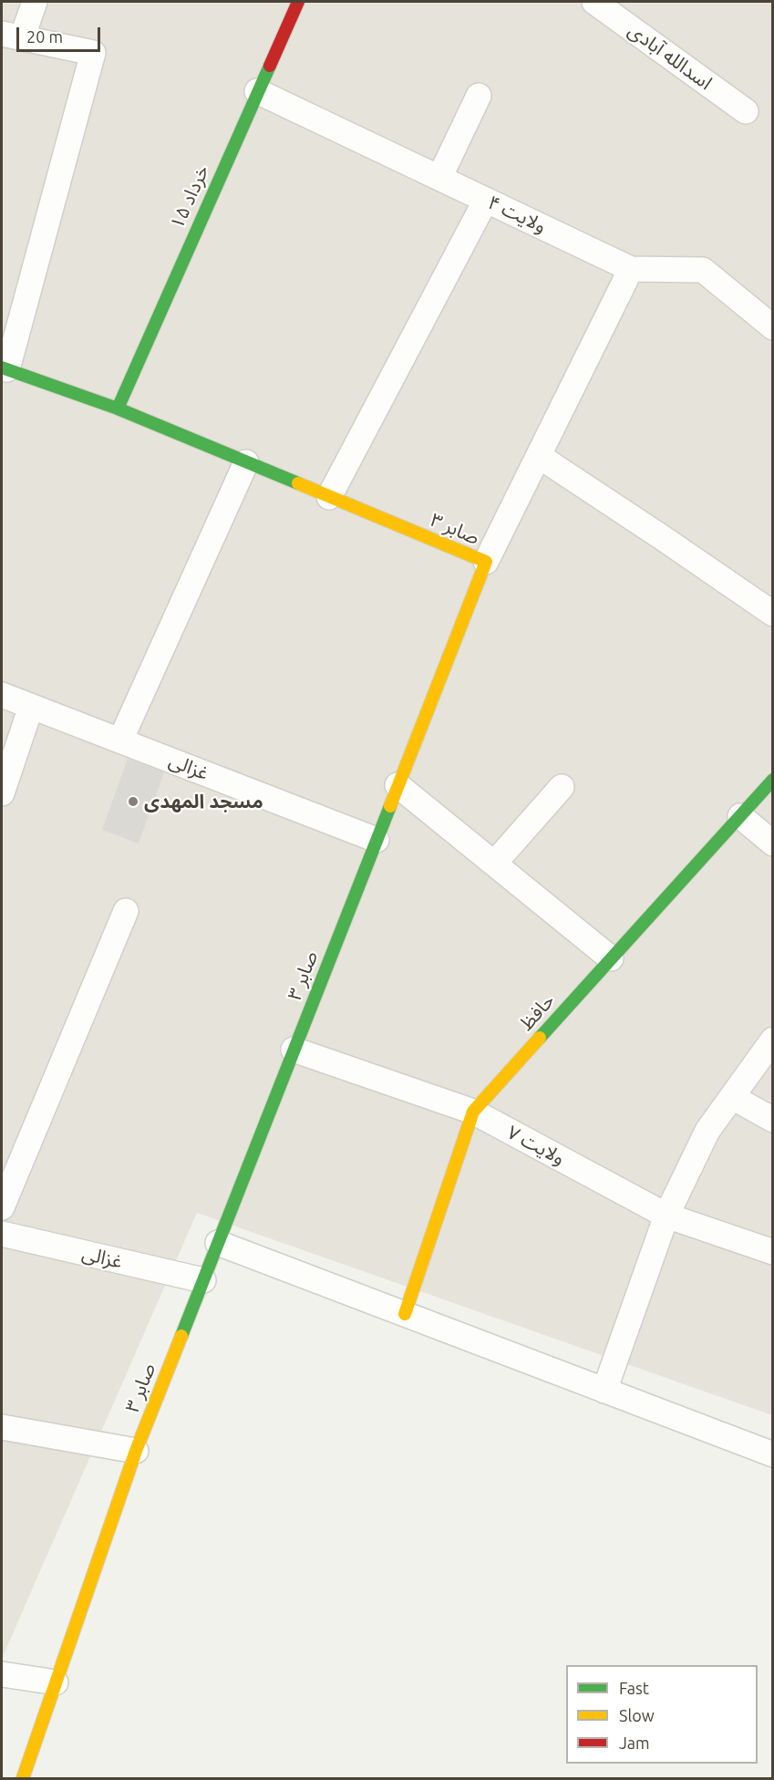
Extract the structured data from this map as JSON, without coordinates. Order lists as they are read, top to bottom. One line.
{"streets":{"street":["اسدالله آبادی","۱۵ خرداد","ولایت ۴","صابر ۳","غزالی","حافظ","ولایت ۷"]},"crossings":[["۱۵ خرداد","ولایت ۴"],["۱۵ خرداد","صابر ۳"],["صابر ۳","غزالی"],["صابر ۳","ولایت ۷"],["حافظ","ولایت ۷"]],"places":["مسجد المهدی"],"legend":["Fast","Slow","Jam"],"scale_bar":"20 m"}
